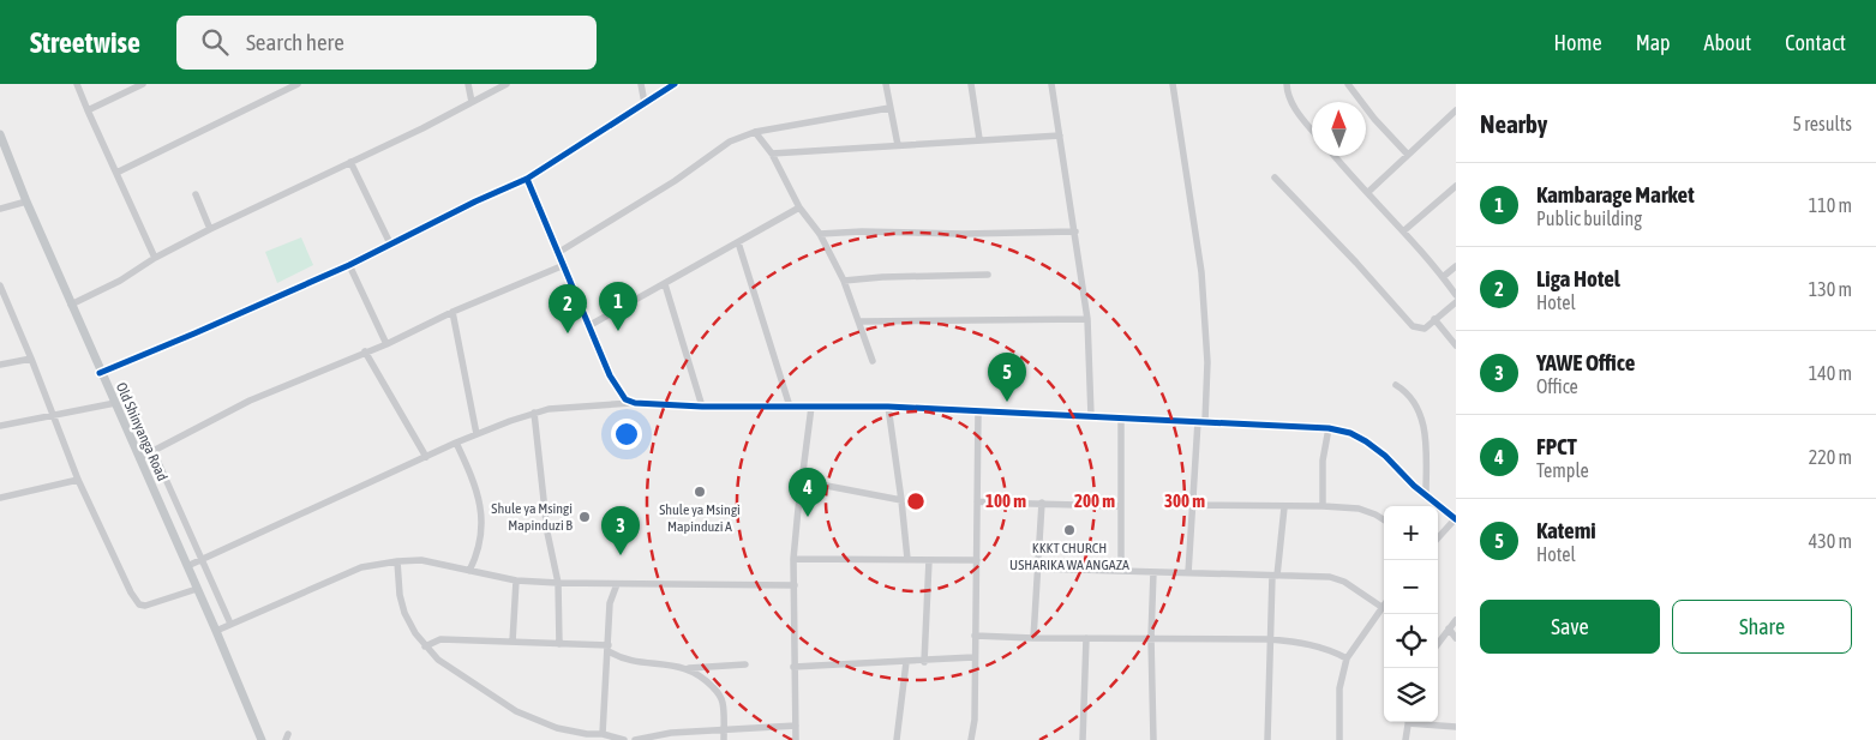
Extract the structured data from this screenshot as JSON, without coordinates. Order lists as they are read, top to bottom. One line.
{"streets":{"main road":["Old Shinyanga Road"]},"places":["Shule ya Msingi Mapinduzi A","Shule ya Msingi Mapinduzi B","KKKT CHURCH USHARIKA WA ANGAZA"],"north":"top","page":{"header":"Streetwise","search":"Search here","nav":["Home","Map","About","Contact"],"heading":["Nearby","5 results"],"list":[{"mark":"1","name":"Kambarage Market","note":"Public building","value":"110 m"},{"mark":"2","name":"Liga Hotel","note":"Hotel","value":"130 m"},{"mark":"3","name":"YAWE Office","note":"Office","value":"140 m"},{"mark":"4","name":"FPCT","note":"Temple","value":"220 m"},{"mark":"5","name":"Katemi","note":"Hotel","value":"430 m"}],"pins":["1","2","5","4","3"],"map_buttons":["+","−"],"buttons":["Save","Share"]},"rings":["100 m","200 m","300 m"]}
